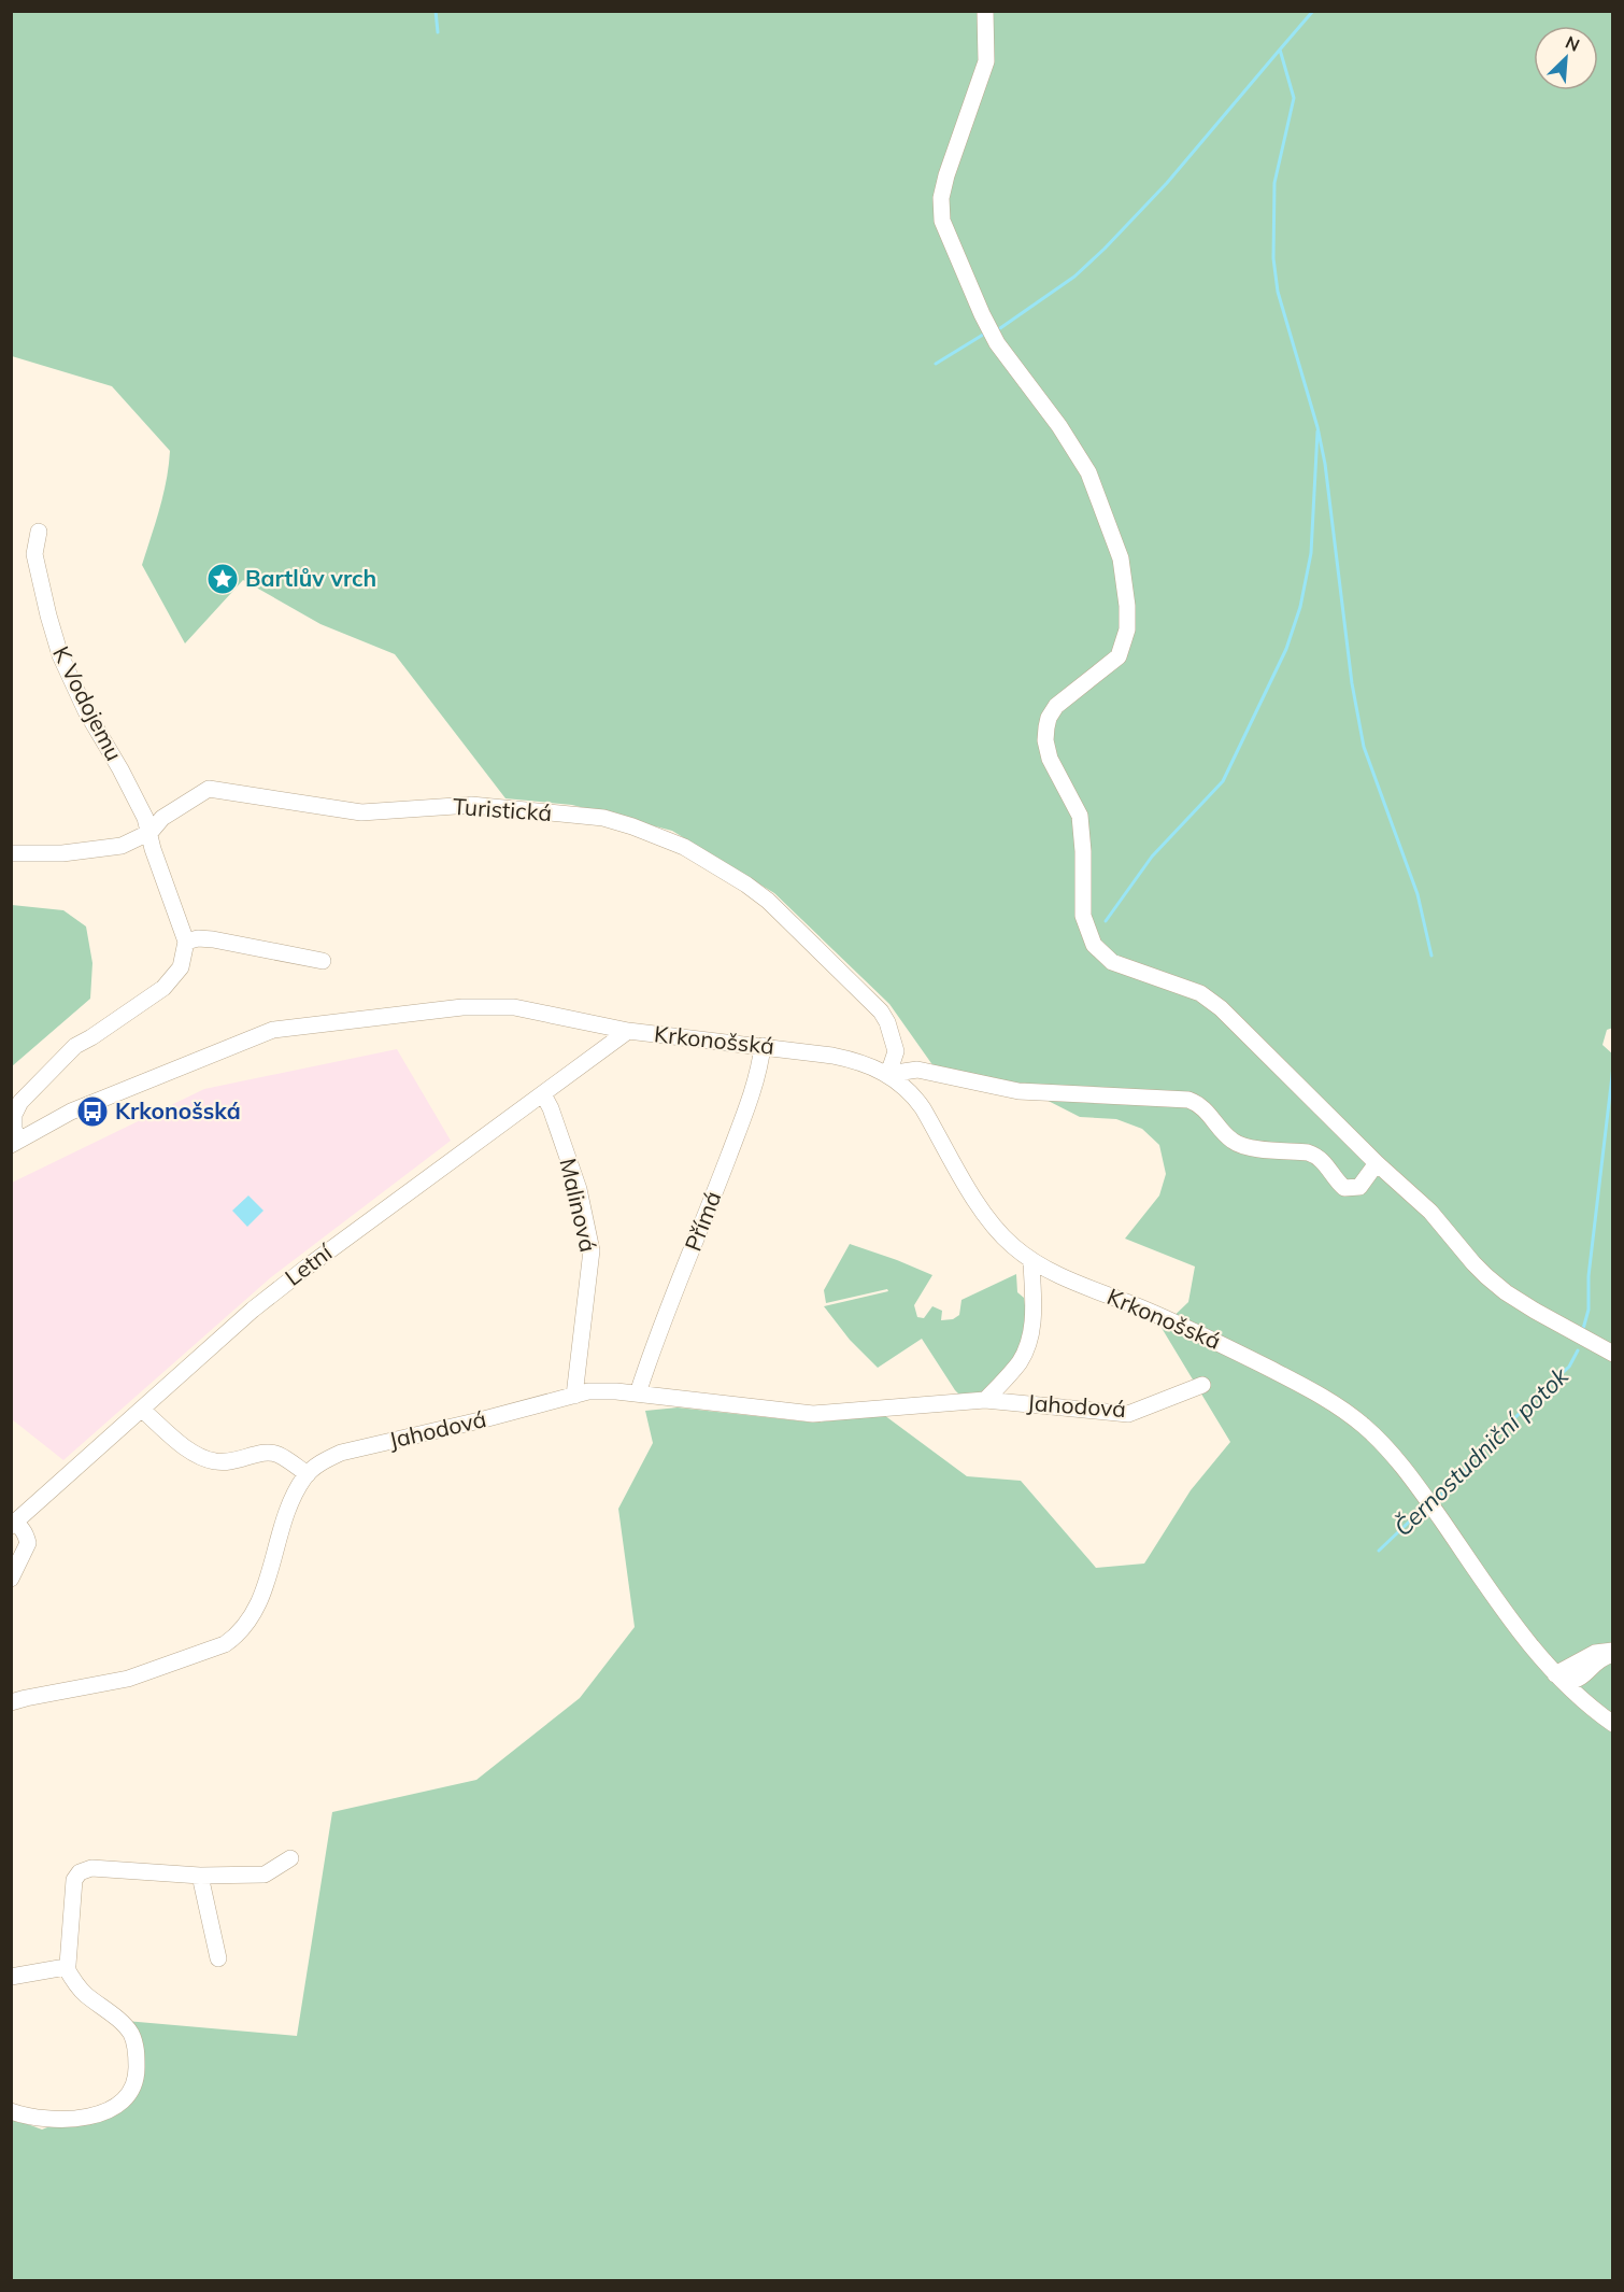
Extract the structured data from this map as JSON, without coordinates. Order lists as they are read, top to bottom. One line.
{"streets":{"street":["K Vodojemu","Turistická","Krkonošská","Malinová","Přímá","Letní","Jahodová"]},"crossings":[["K Vodojemu","Turistická"],["Turistická","Krkonošská"],["Krkonošská","Přímá"],["Krkonošská","Letní"],["Krkonošská","Jahodová"],["Malinová","Letní"],["Malinová","Jahodová"],["Přímá","Jahodová"]],"water":["Černostudniční potok"],"places":{"place":["Bartlův vrch"],"bus stop":["Krkonošská"]},"north":"top right"}
